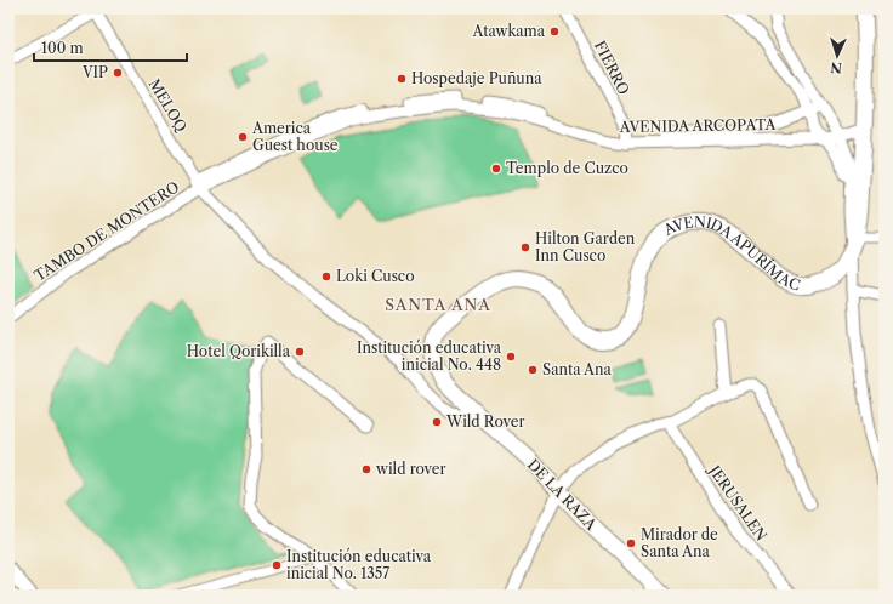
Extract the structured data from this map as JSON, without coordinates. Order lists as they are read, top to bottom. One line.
{"streets":{"main road":["AVENIDA APURÍMAC","DE LA RAZA"],"street":["FIERRO","MELOQ","AVENIDA ARCOPATA","TAMBO DE MONTERO","JERUSALEN"]},"crossings":[["FIERRO","AVENIDA ARCOPATA"],["MELOQ","AVENIDA ARCOPATA"],["MELOQ","TAMBO DE MONTERO"],["MELOQ","DE LA RAZA"],["AVENIDA ARCOPATA","TAMBO DE MONTERO"],["AVENIDA APURÍMAC","DE LA RAZA"]],"districts":["SANTA ANA"],"places":["Atawkama","VIP","Hospedaje Puñuna","America Guest house","Templo de Cuzco","Hilton Garden Inn Cusco","Loki Cusco","Hotel Qorikilla","Institución educativa inicial No. 448","Santa Ana","Wild Rover","wild rover","Mirador de Santa Ana","Institución educativa inicial No. 1357"],"scale_bar":"100 m","north":"bottom"}
